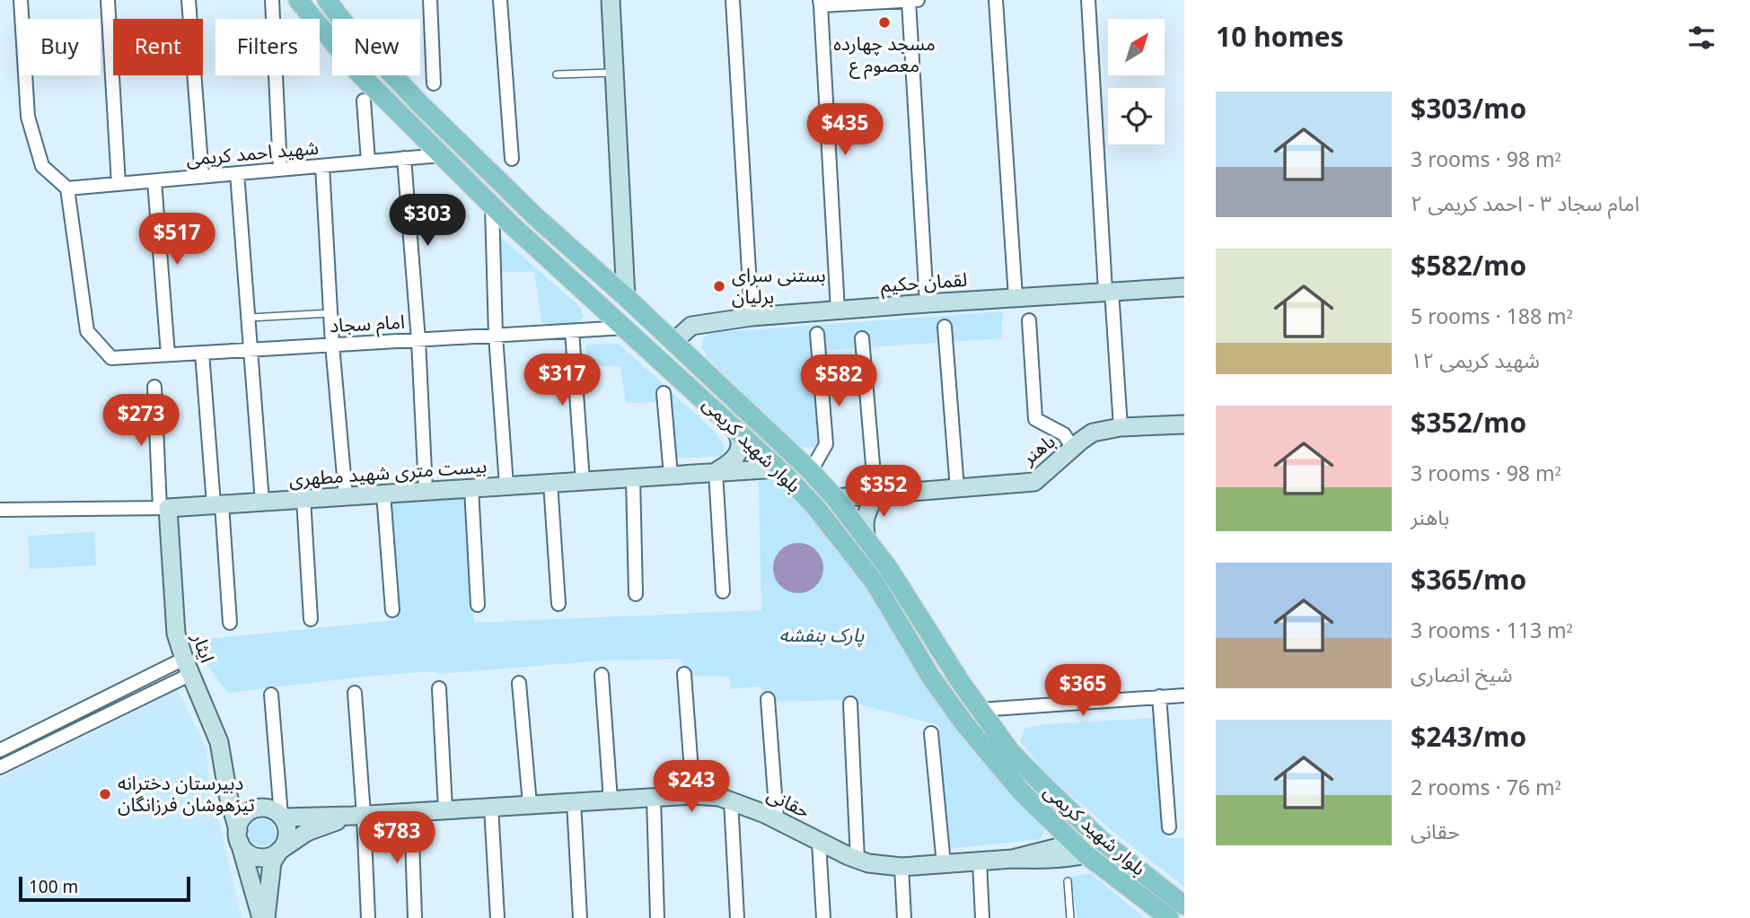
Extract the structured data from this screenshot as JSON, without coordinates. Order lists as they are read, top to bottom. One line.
{"streets":{"main road":["لقمان حکیم","بلوار شهید کریمی","باهنر","بیست متری شهید مطهری","ایثار","حقانی"],"street":["شهید احمد کریمی","امام سجاد"]},"crossings":[["شهید احمد کریمی","امام سجاد"],["شهید احمد کریمی","بلوار شهید کریمی"],["لقمان حکیم","بلوار شهید کریمی"],["امام سجاد","بلوار شهید کریمی"],["بلوار شهید کریمی","باهنر"],["بلوار شهید کریمی","بیست متری شهید مطهری"],["بلوار شهید کریمی","حقانی"],["بیست متری شهید مطهری","ایثار"]],"parks":["پارک بنفشه"],"places":["مسجد چهارده معصوم ع","بستنی سرای برلیان","دبیرستان دخترانه تیزهوشان فرزانگان"],"scale_bar":"100 m","north":"top right","page":{"heading":"10 homes","chip":["Buy","Rent","Filters","New"],"list":[{"name":"$303/mo","note":"3 rooms · 98 m² · امام سجاد ۳ - احمد کریمی ۲"},{"name":"$582/mo","note":"5 rooms · 188 m² · شهید کریمی ۱۲"},{"name":"$352/mo","note":"3 rooms · 98 m² · باهنر"},{"name":"$365/mo","note":"3 rooms · 113 m² · شیخ انصاری"},{"name":"$243/mo","note":"2 rooms · 76 m² · حقانی"}],"price":["$435","$303","$517","$317","$582","$273","$352","$365","$243","$783"],"scale":"100 m"}}
